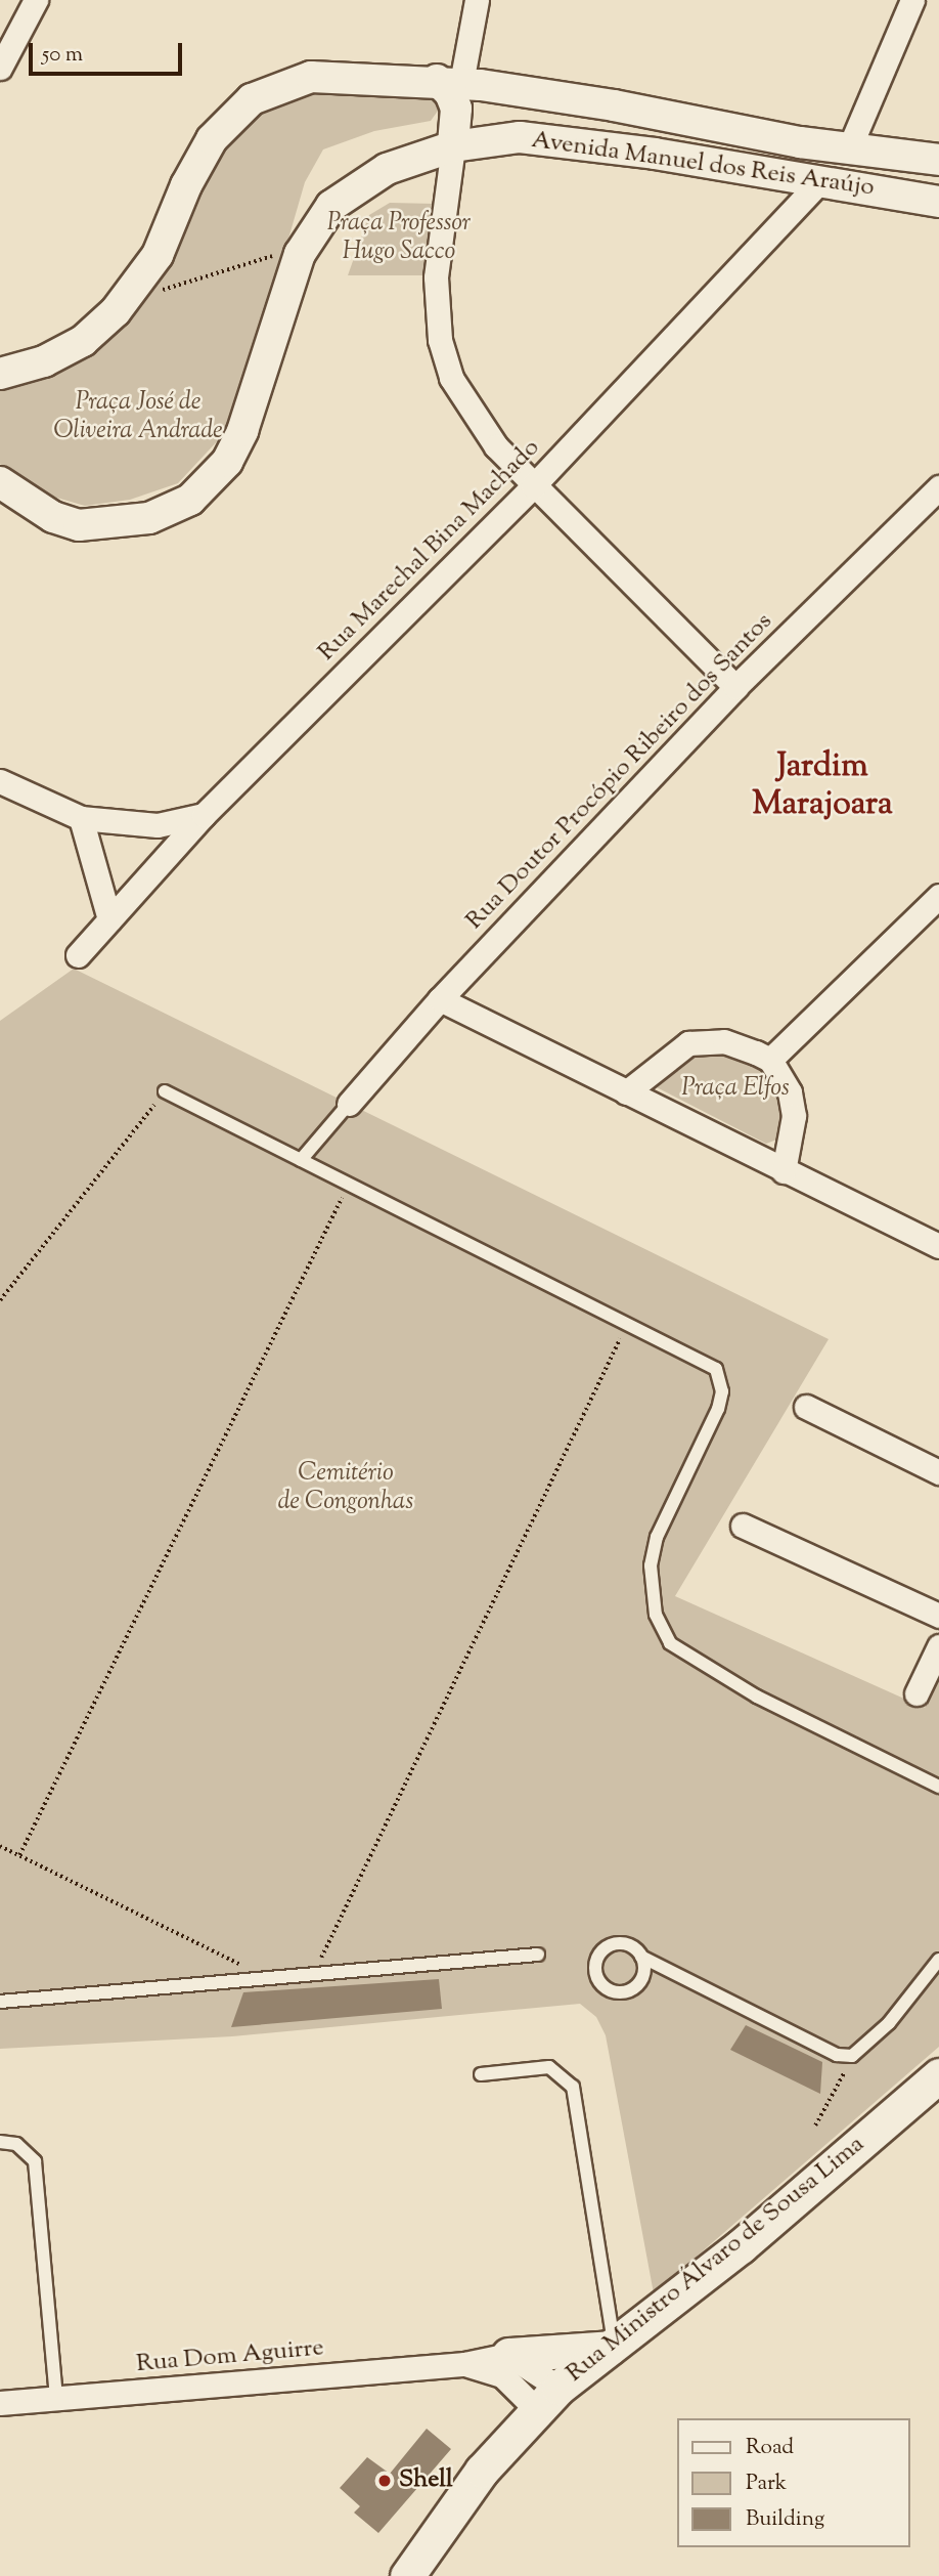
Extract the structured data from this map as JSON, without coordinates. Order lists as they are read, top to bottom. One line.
{"streets":{"main road":["Rua Ministro Álvaro de Sousa Lima"],"street":["Avenida Manuel dos Reis Araújo","Rua Marechal Bina Machado","Rua Doutor Procópio Ribeiro dos Santos","Rua Dom Aguirre"]},"crossings":[["Avenida Manuel dos Reis Araújo","Rua Marechal Bina Machado"],["Rua Ministro Álvaro de Sousa Lima","Rua Dom Aguirre"]],"districts":["Jardim Marajoara"],"parks":["Praça Professor Hugo Sacco","Praça José de Oliveira Andrade","Praça Elfos","Cemitério de Congonhas"],"places":["Shell"],"legend":["Road","Park","Building"],"scale_bar":"50 m"}
